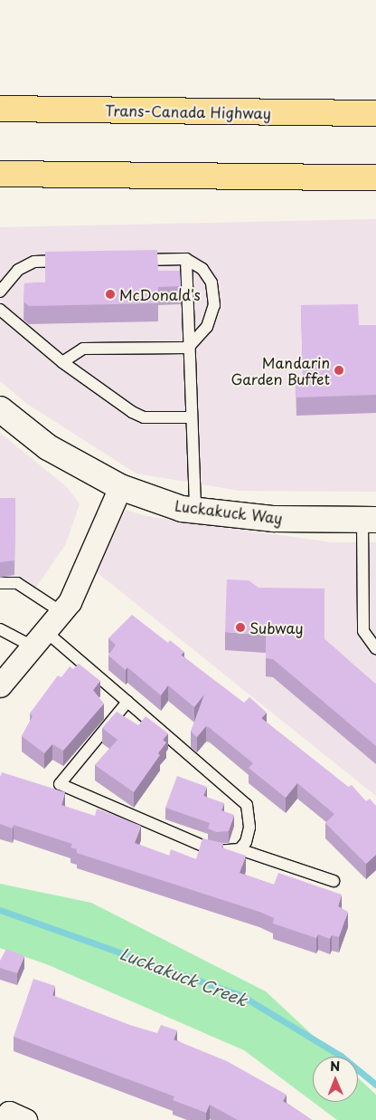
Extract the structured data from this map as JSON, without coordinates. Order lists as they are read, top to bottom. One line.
{"streets":{"highway":["Trans-Canada Highway"],"street":["Luckakuck Way"]},"water":["Luckakuck Creek"],"places":["McDonald's","Mandarin Garden Buffet","Subway"],"north":"top"}
